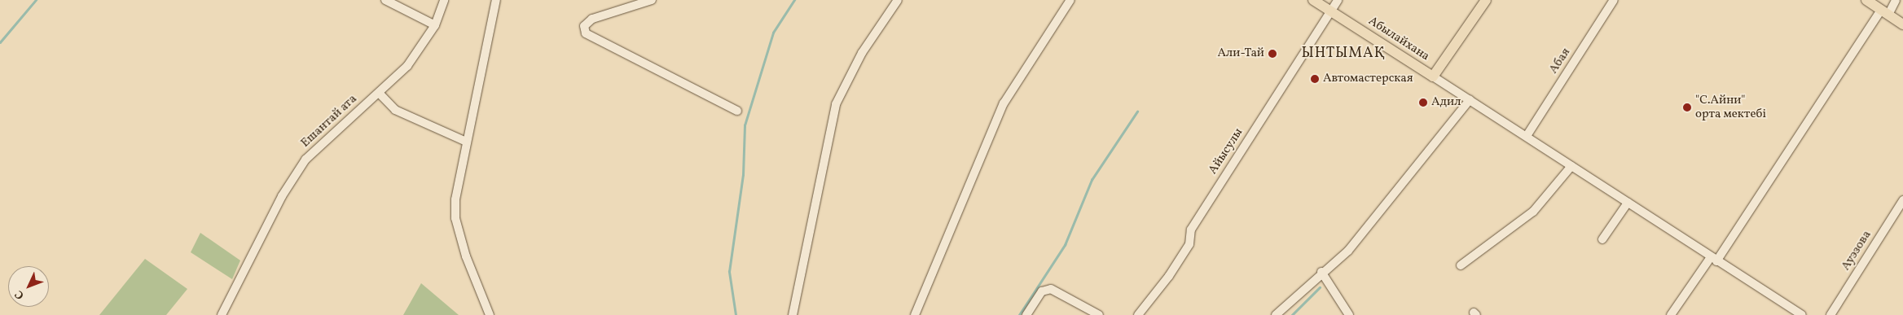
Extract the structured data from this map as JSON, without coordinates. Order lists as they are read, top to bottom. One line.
{"streets":{"main road":["Абылайхана"],"street":["Абая","Ешантай ата","Айысулы","Ауэзова"]},"crossings":[["Абылайхана","Айысулы"]],"districts":["ЫНТЫМАҚ"],"places":["Али-Тай","Автомастерская","Адил","\"С.Айни\" орта мектебі"],"north":"bottom left"}
